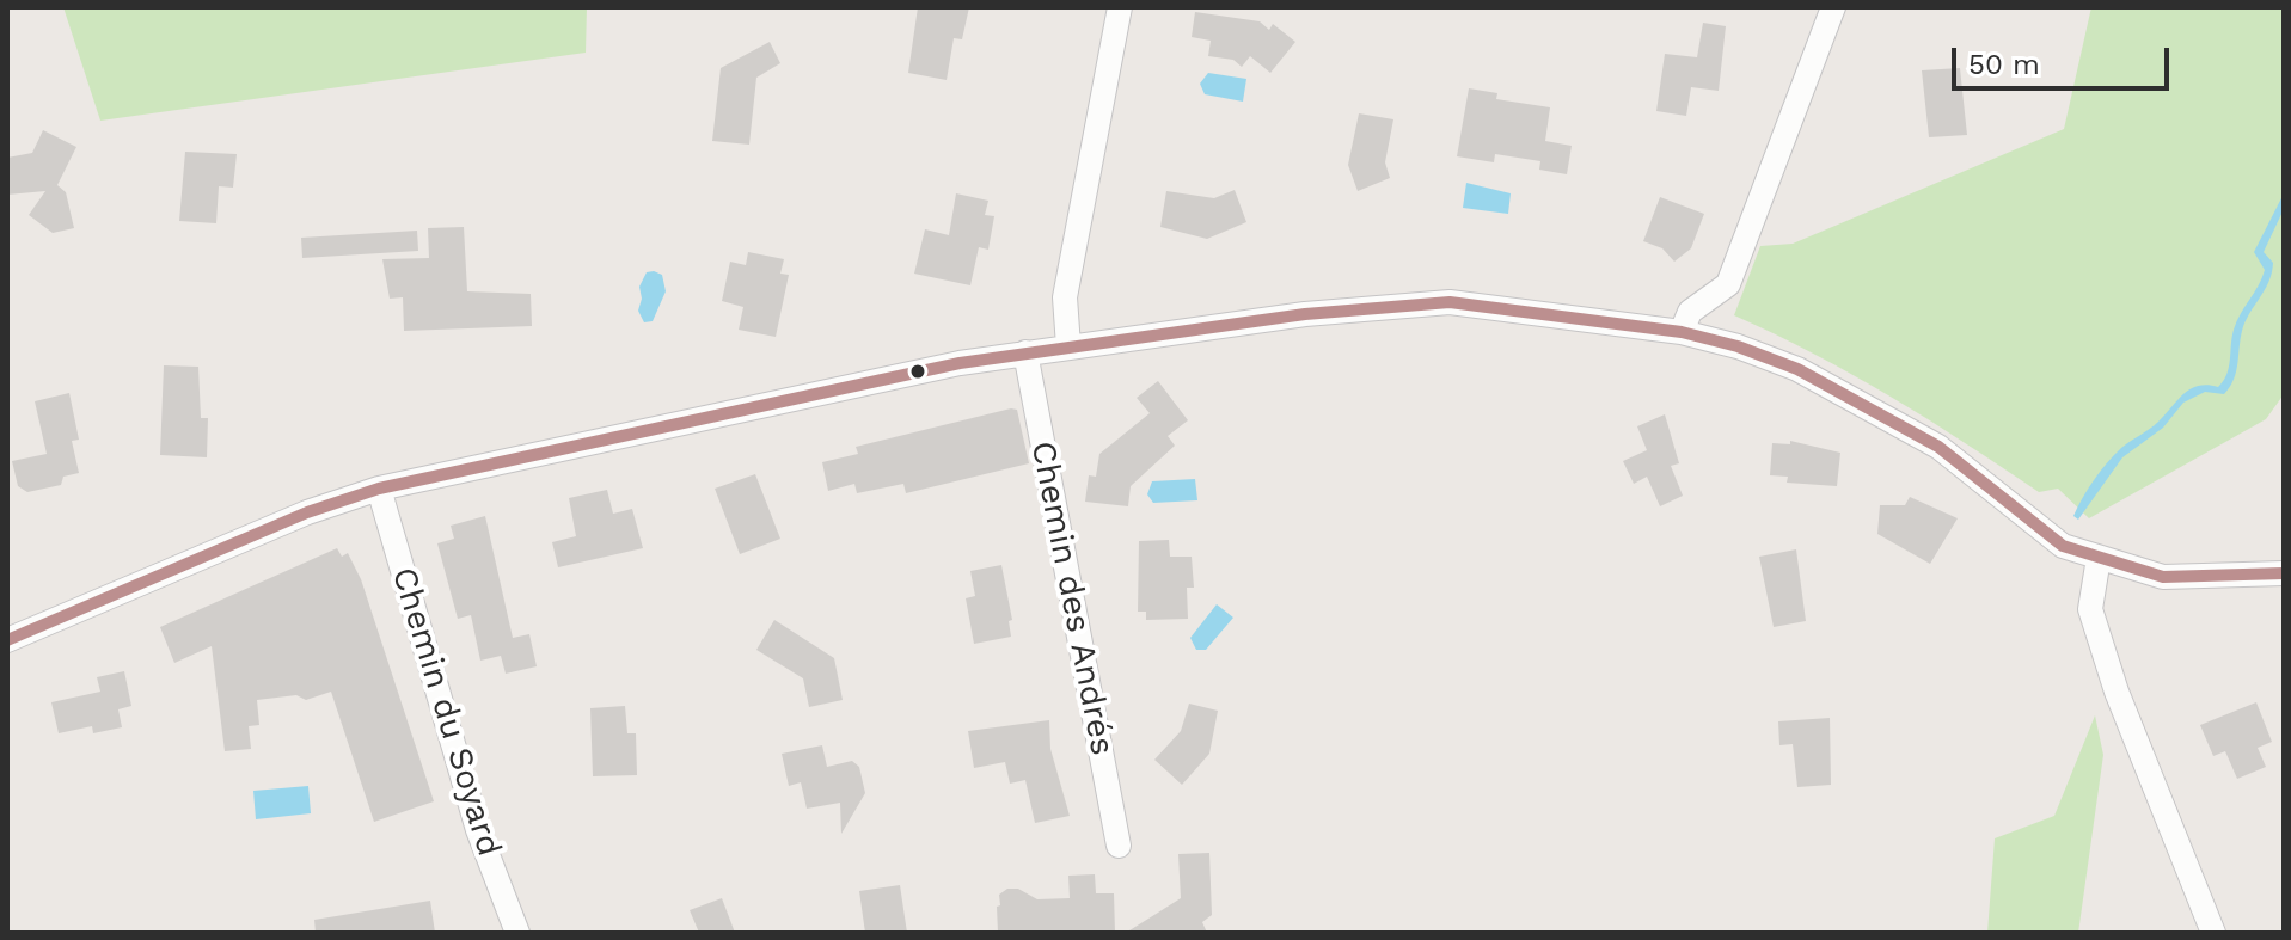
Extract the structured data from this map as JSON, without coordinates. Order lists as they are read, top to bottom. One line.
{"streets":{"street":["Chemin des Andrés","Chemin du Soyard"]},"scale_bar":"50 m"}
